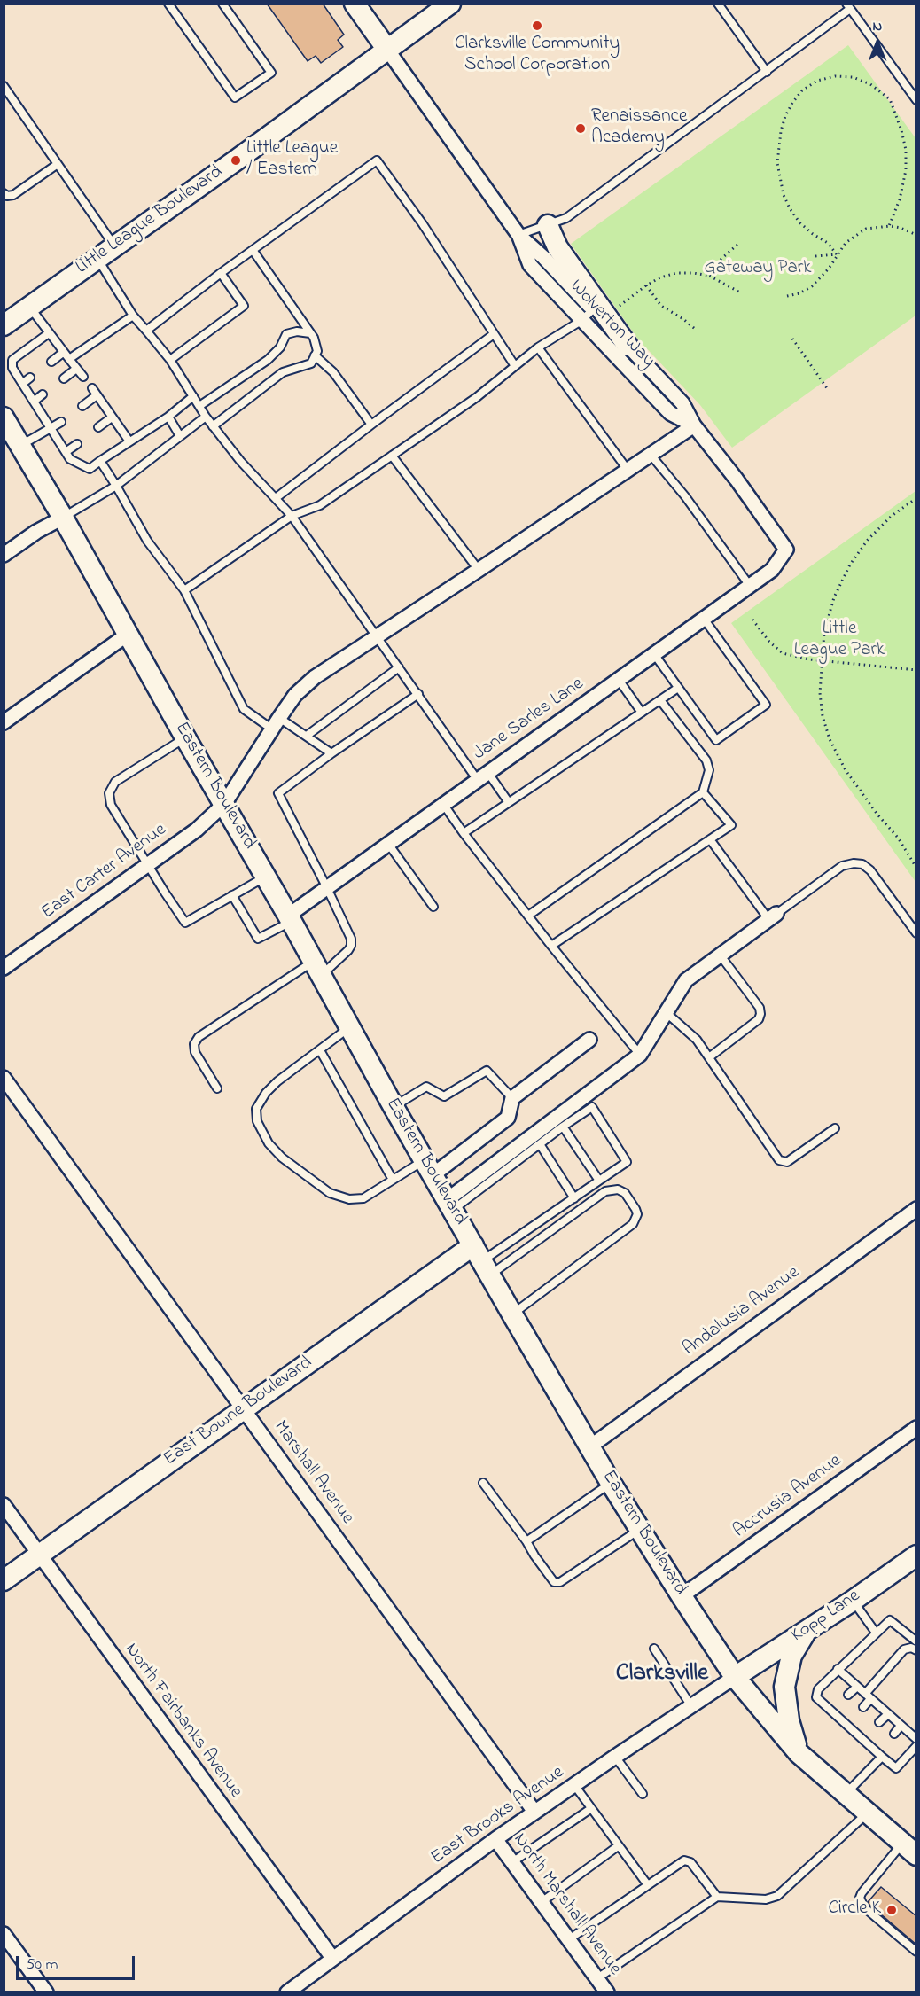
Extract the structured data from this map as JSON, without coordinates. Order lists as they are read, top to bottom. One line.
{"streets":{"main road":["Little League Boulevard","Eastern Boulevard","East Bowne Boulevard","Kopp Lane"],"street":["Wolverton Way","Jane Sarles Lane","East Carter Avenue","Andalusia Avenue","Marshall Avenue","Accrusia Avenue","North Fairbanks Avenue","East Brooks Avenue","North Marshall Avenue"]},"crossings":[["Little League Boulevard","Wolverton Way"],["Wolverton Way","Jane Sarles Lane"],["Wolverton Way","East Carter Avenue"],["Jane Sarles Lane","Eastern Boulevard"],["Eastern Boulevard","East Carter Avenue"],["Eastern Boulevard","Andalusia Avenue"],["Eastern Boulevard","East Bowne Boulevard"],["Eastern Boulevard","Accrusia Avenue"],["Eastern Boulevard","Kopp Lane"],["Eastern Boulevard","East Brooks Avenue"],["East Bowne Boulevard","Marshall Avenue"],["East Bowne Boulevard","North Fairbanks Avenue"],["Marshall Avenue","East Brooks Avenue"],["Kopp Lane","East Brooks Avenue"],["North Fairbanks Avenue","East Brooks Avenue"],["East Brooks Avenue","North Marshall Avenue"]],"districts":["Clarksville"],"parks":["Gateway Park","Little League Park"],"places":["Clarksville Community School Corporation","Renaissance Academy","Little League / Eastern","Circle K"],"scale_bar":"50 m","north":"top"}
